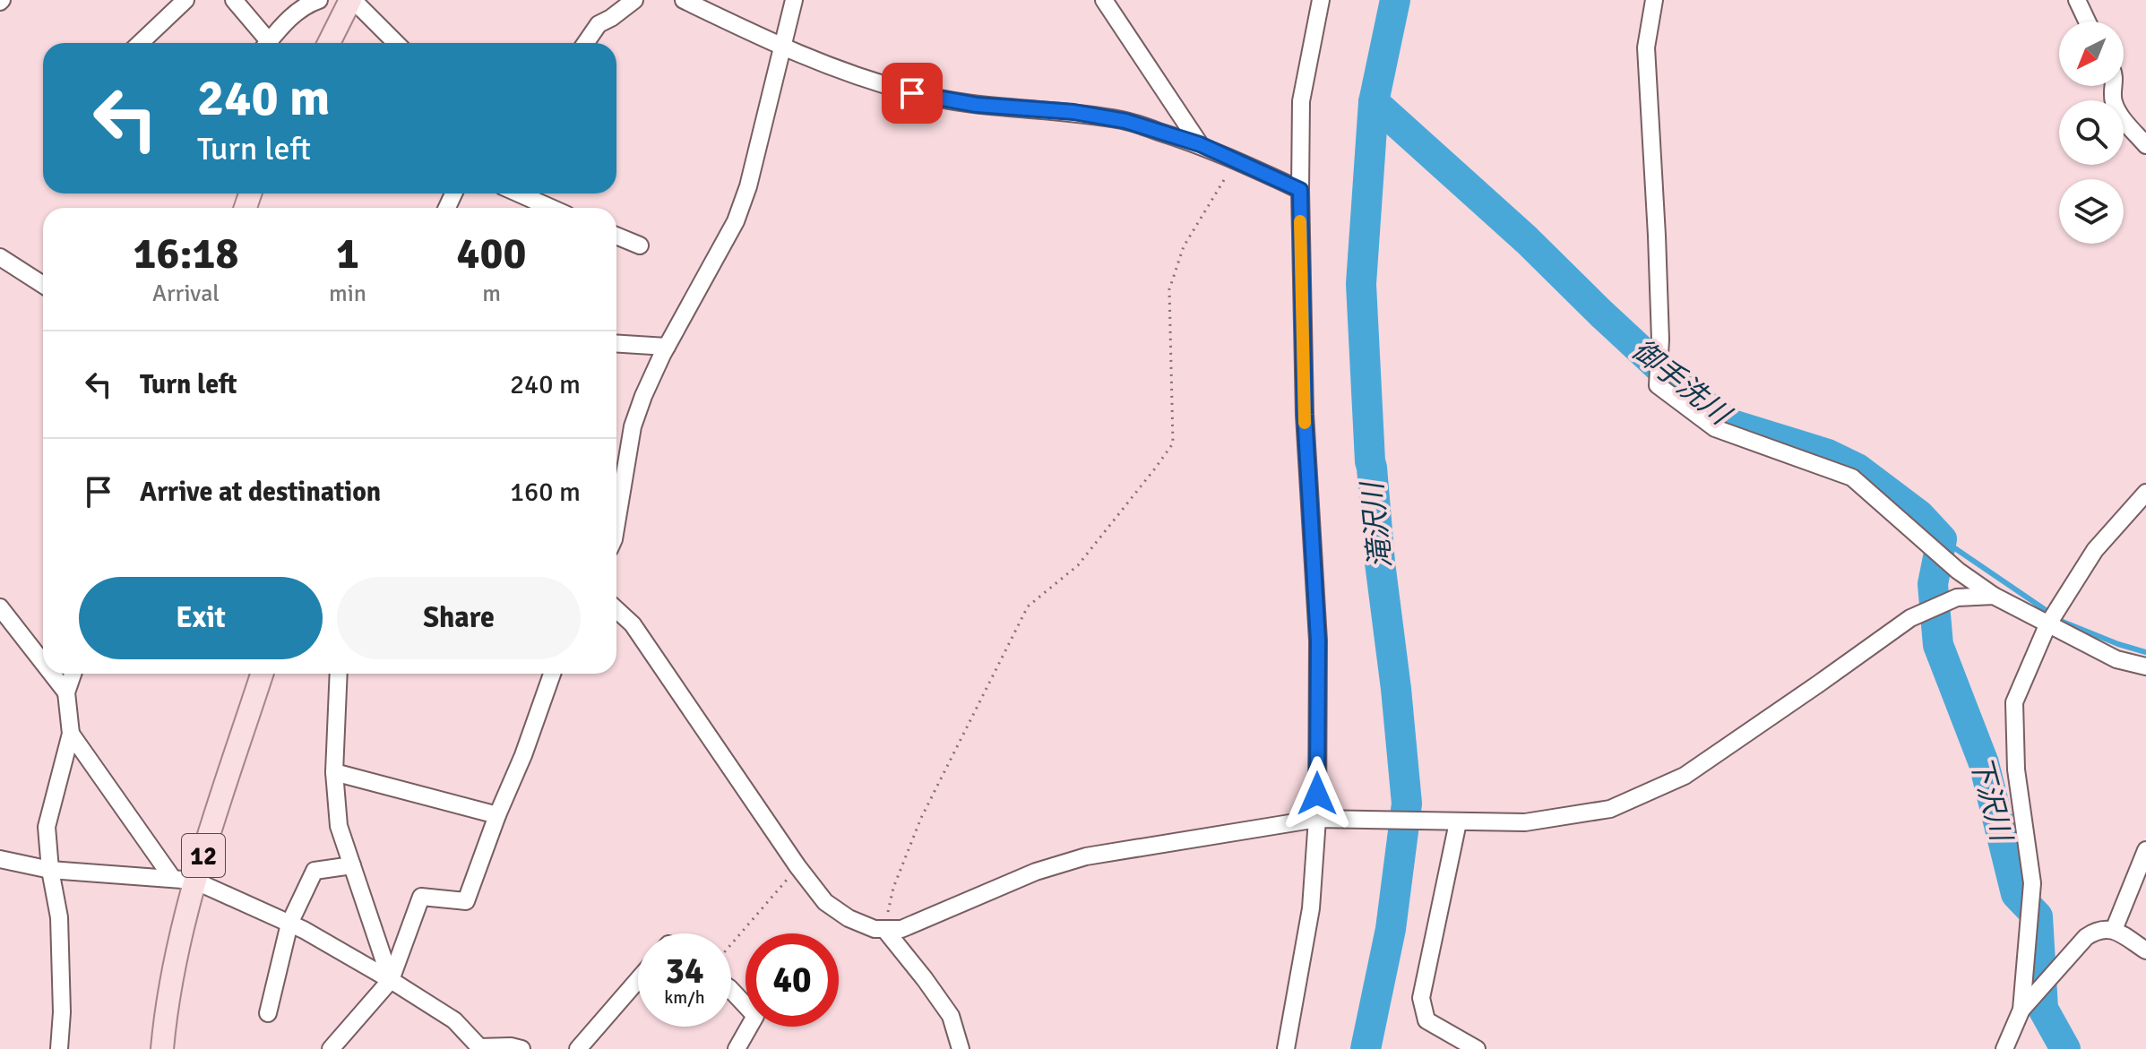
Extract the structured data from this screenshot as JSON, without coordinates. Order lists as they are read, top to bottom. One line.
{"streets":{"main road":["12"]},"water":["御手洗川","滝沢川","下沢川"],"north":"bottom left","page":{"turn":["240 m","Turn left"],"eta":["16:18","Arrival","1","min","400","m"],"list":[{"name":"Turn left","value":"240 m"},{"name":"Arrive at destination","value":"160 m"}],"buttons":["Exit","Share"],"speed":"34 km/h","limit":"40"}}
